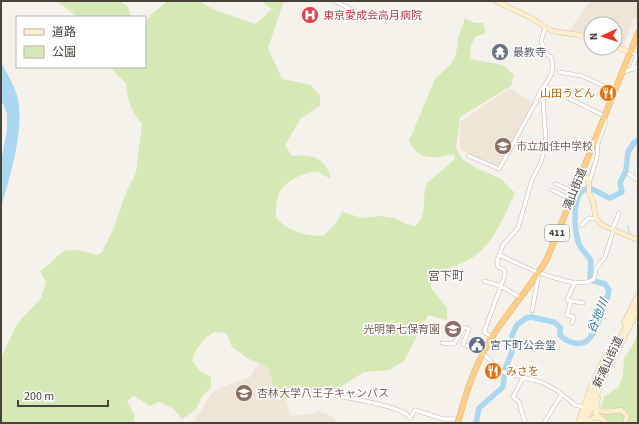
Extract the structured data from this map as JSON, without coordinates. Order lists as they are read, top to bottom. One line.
{"streets":{"highway":["滝山街道","411"],"main road":["新滝山街道"]},"districts":["宮下町"],"water":["谷地川"],"places":{"hospital":["東京愛成会高月病院"],"temple":["最教寺"],"restaurant":["山田うどん","みさを"],"school or university":["市立加住中学校","光明第七保育園","杏林大学八王子キャンパス"],"public building":["宮下町公会堂"]},"legend":["道路","公園"],"scale_bar":"200 m","north":"left"}
